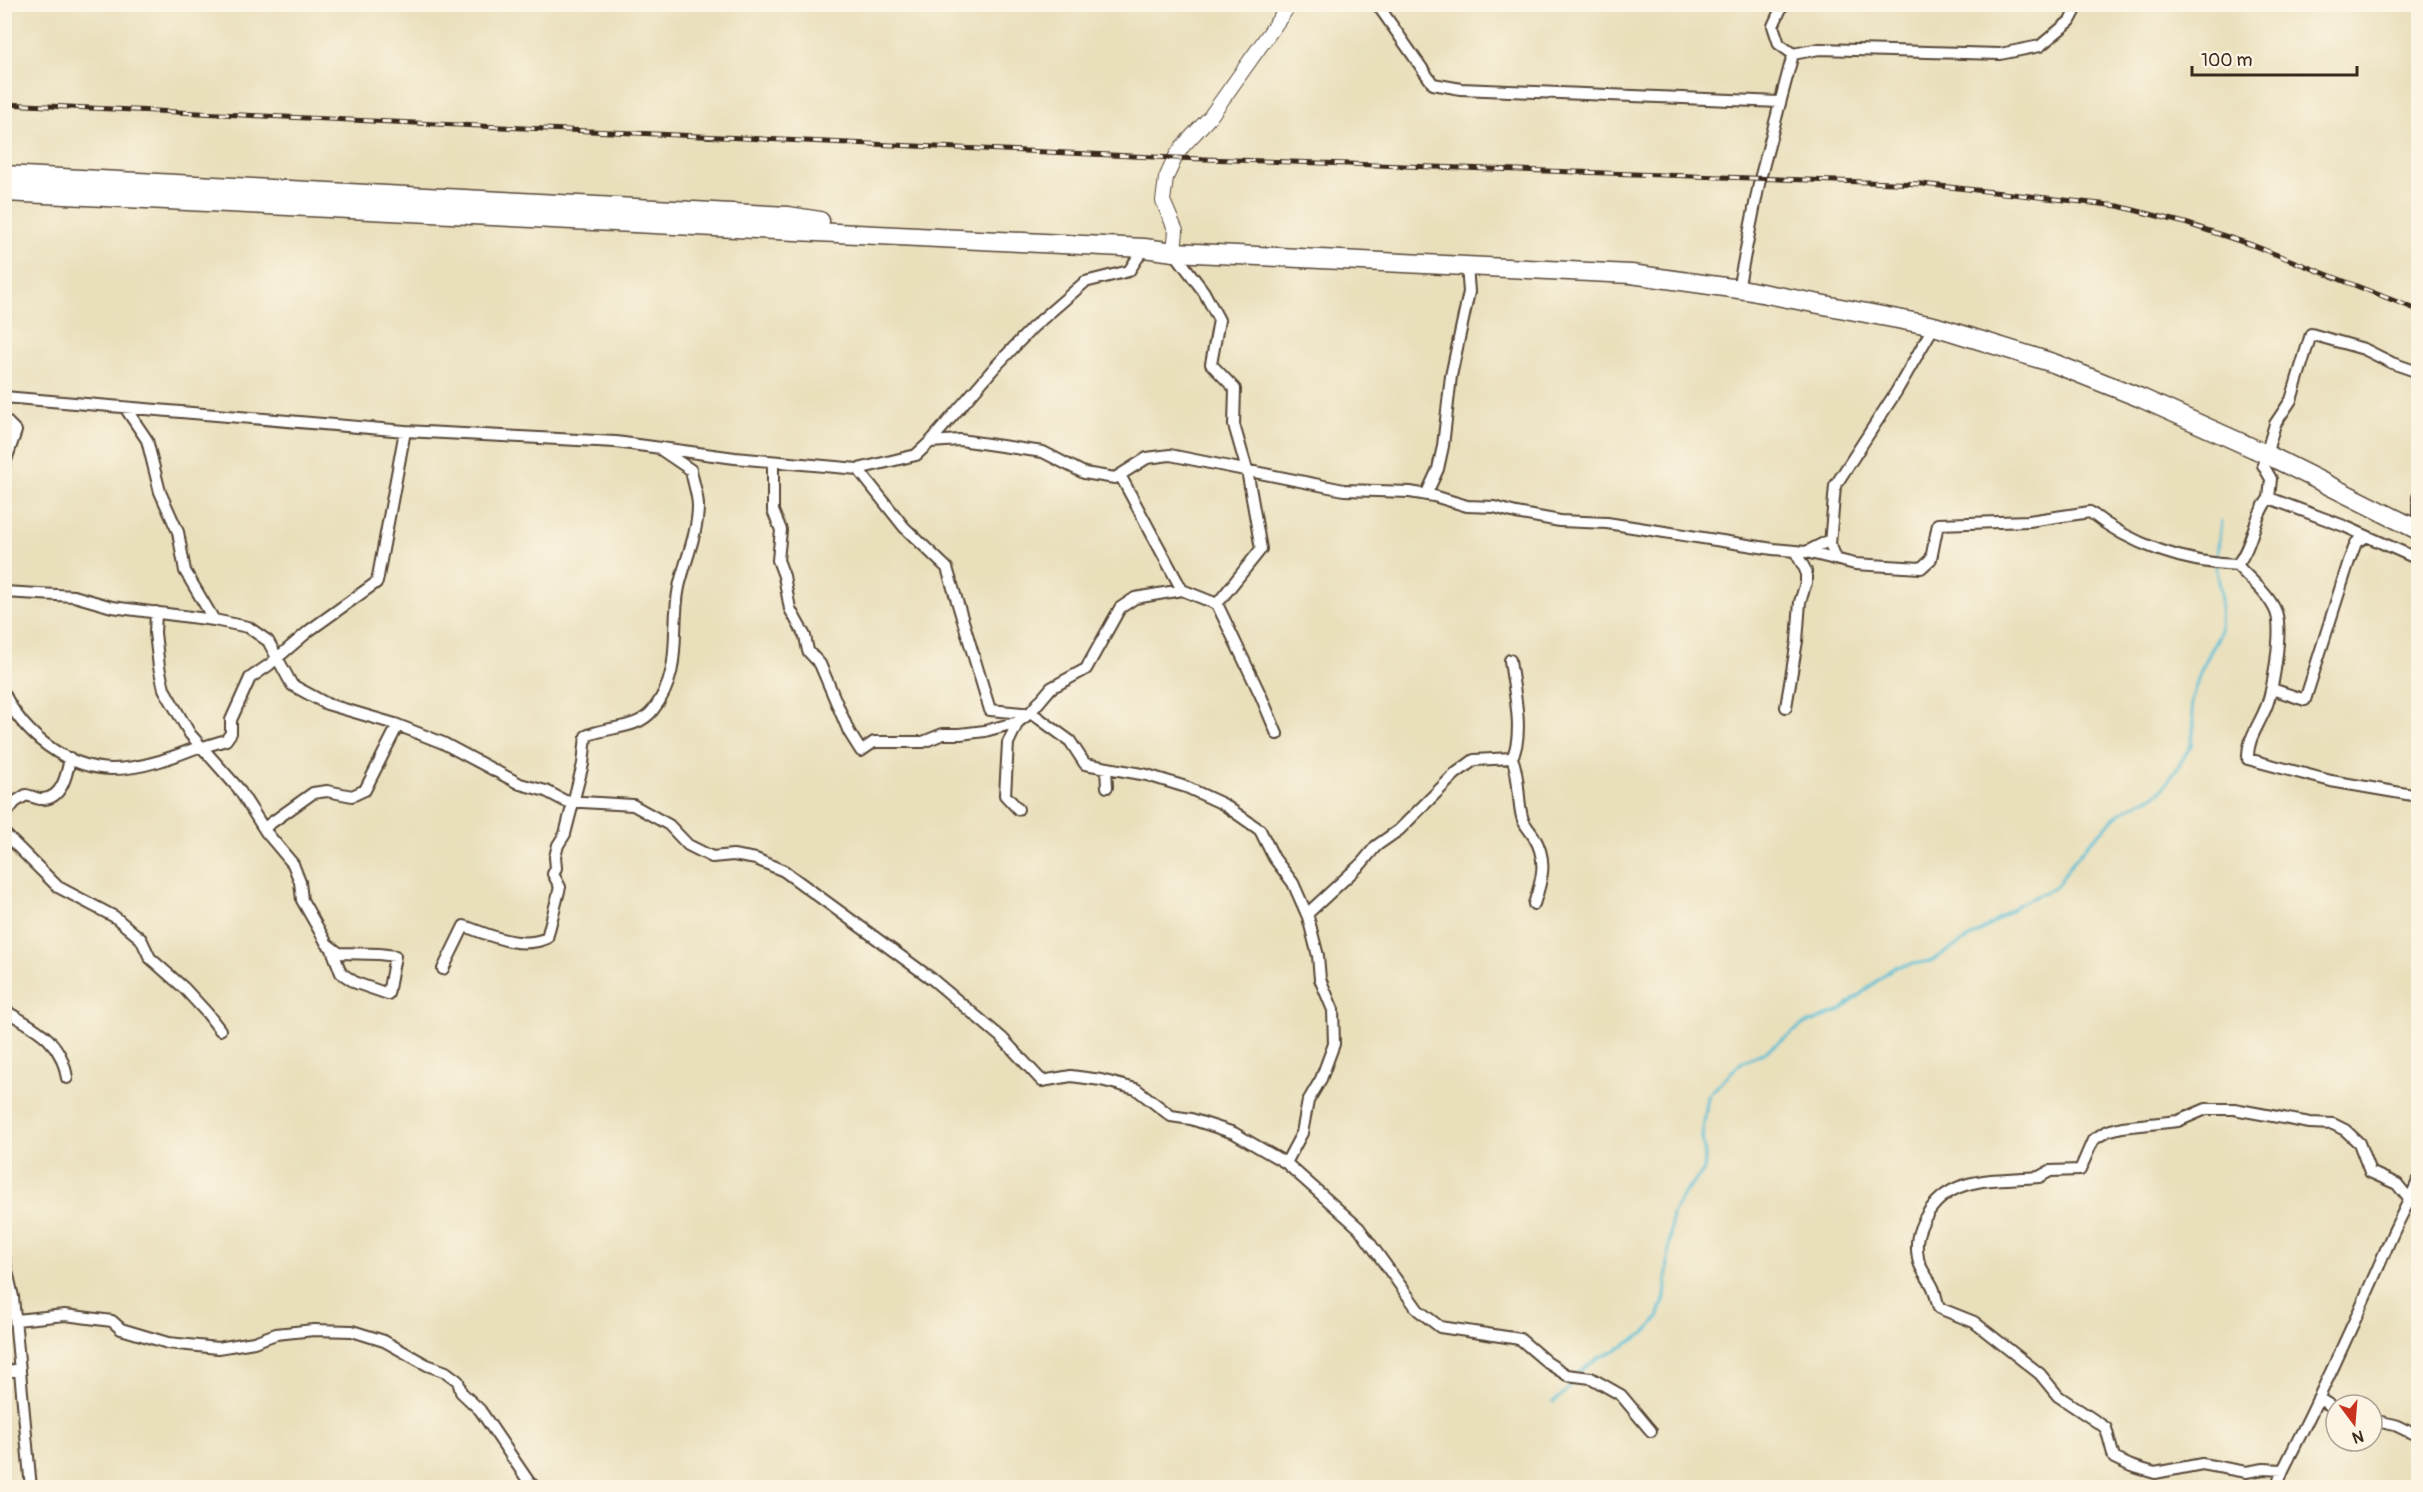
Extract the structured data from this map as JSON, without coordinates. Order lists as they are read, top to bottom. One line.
{"scale_bar":"100 m","north":"bottom"}
